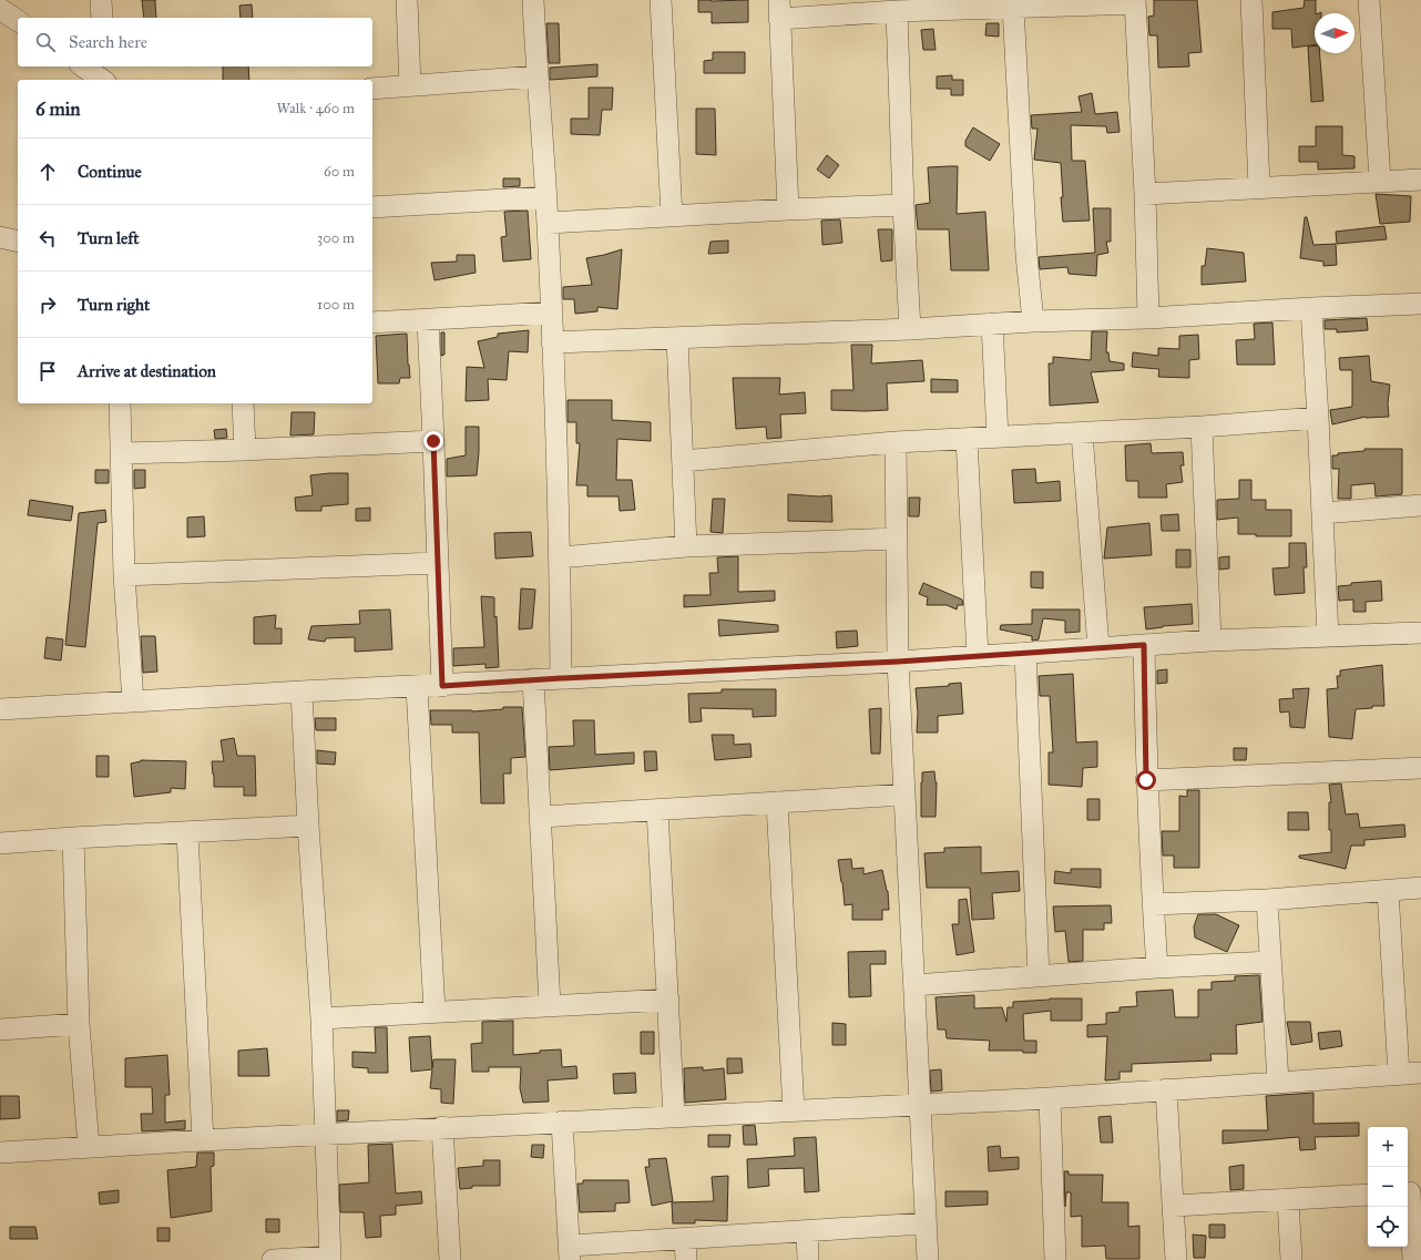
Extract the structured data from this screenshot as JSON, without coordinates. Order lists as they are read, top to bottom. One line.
{"north":"right","page":{"search":"Search here","heading":["6 min","Walk · 460 m"],"list":[["Continue","60 m"],["Turn left","300 m"],["Turn right","100 m"],"Arrive at destination"],"map_buttons":["+","−"]}}
